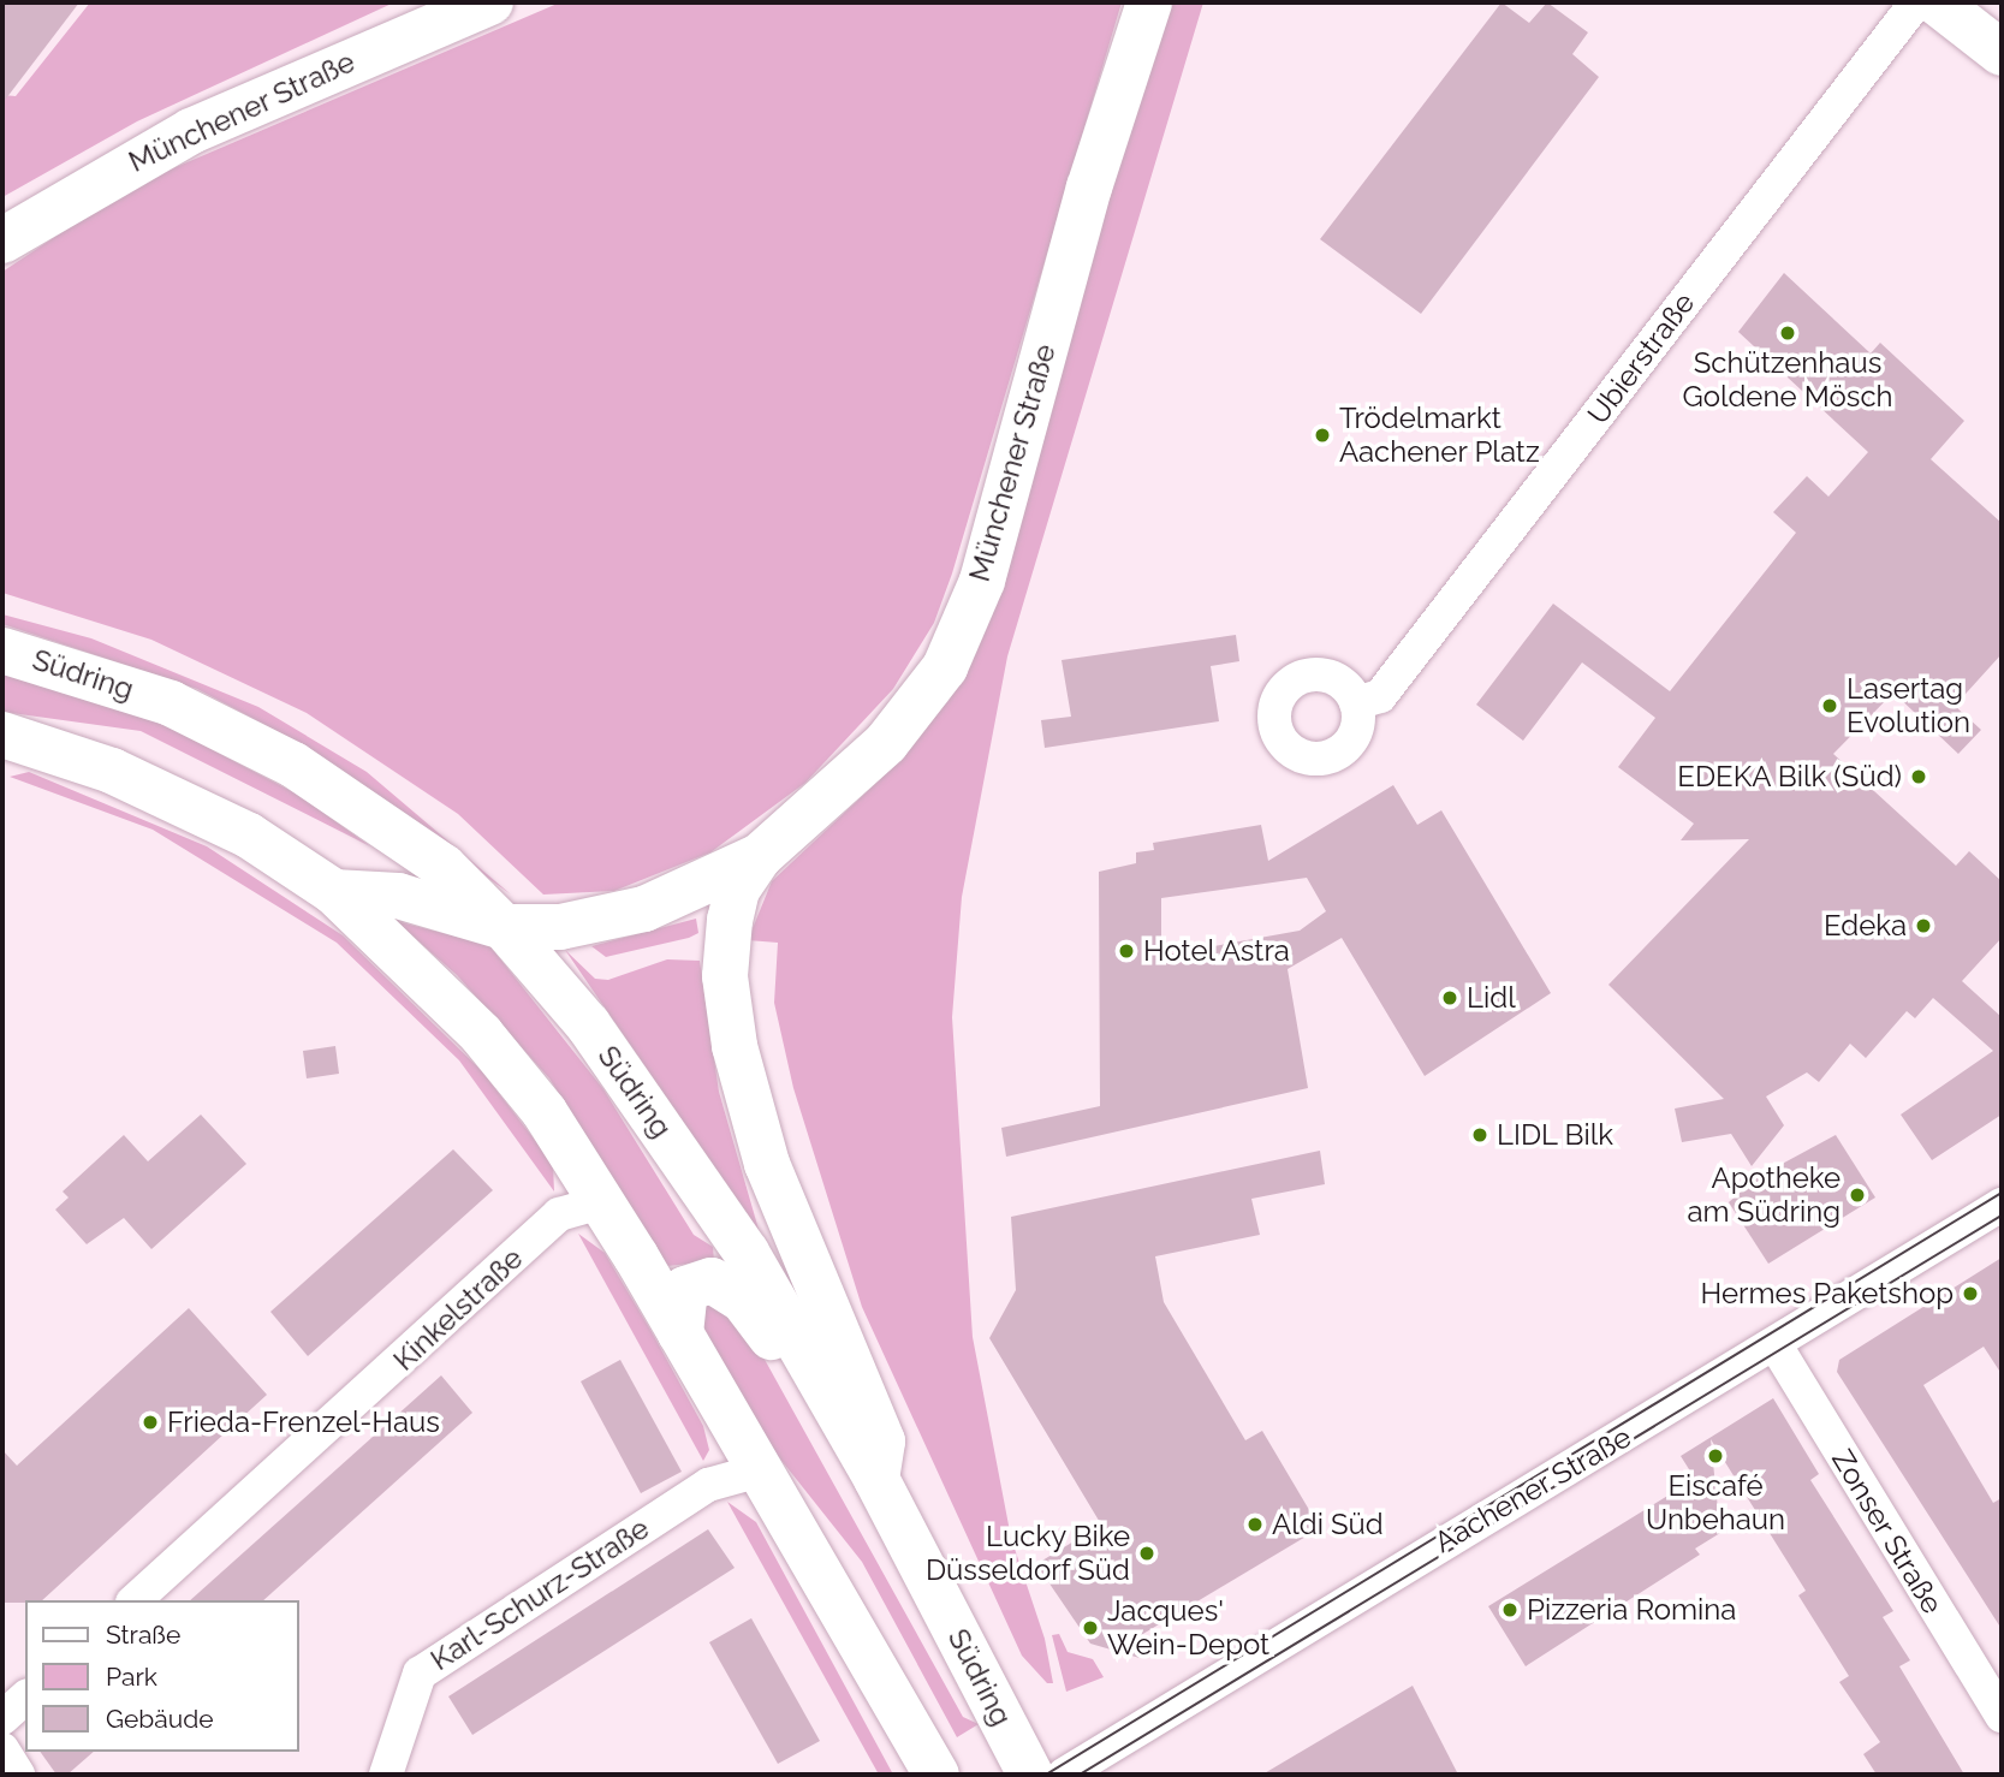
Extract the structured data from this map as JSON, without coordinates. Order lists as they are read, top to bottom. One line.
{"streets":{"main road":["Münchener Straße","Südring"],"street":["Ubierstraße","Kinkelstraße","Aachener Straße","Zonser Straße","Karl-Schurz-Straße"]},"crossings":[["Aachener Straße","Zonser Straße"]],"places":["Schützenhaus Goldene Mösch","Trödelmarkt Aachener Platz","Lasertag Evolution","EDEKA Bilk (Süd)","Edeka","Hotel Astra","Lidl","LIDL Bilk","Apotheke am Südring","Hermes Paketshop","Frieda-Frenzel-Haus","Eiscafé Unbehaun","Aldi Süd","Lucky Bike Düsseldorf Süd","Pizzeria Romina","Jacques' Wein-Depot"],"legend":["Straße","Park","Gebäude"]}
